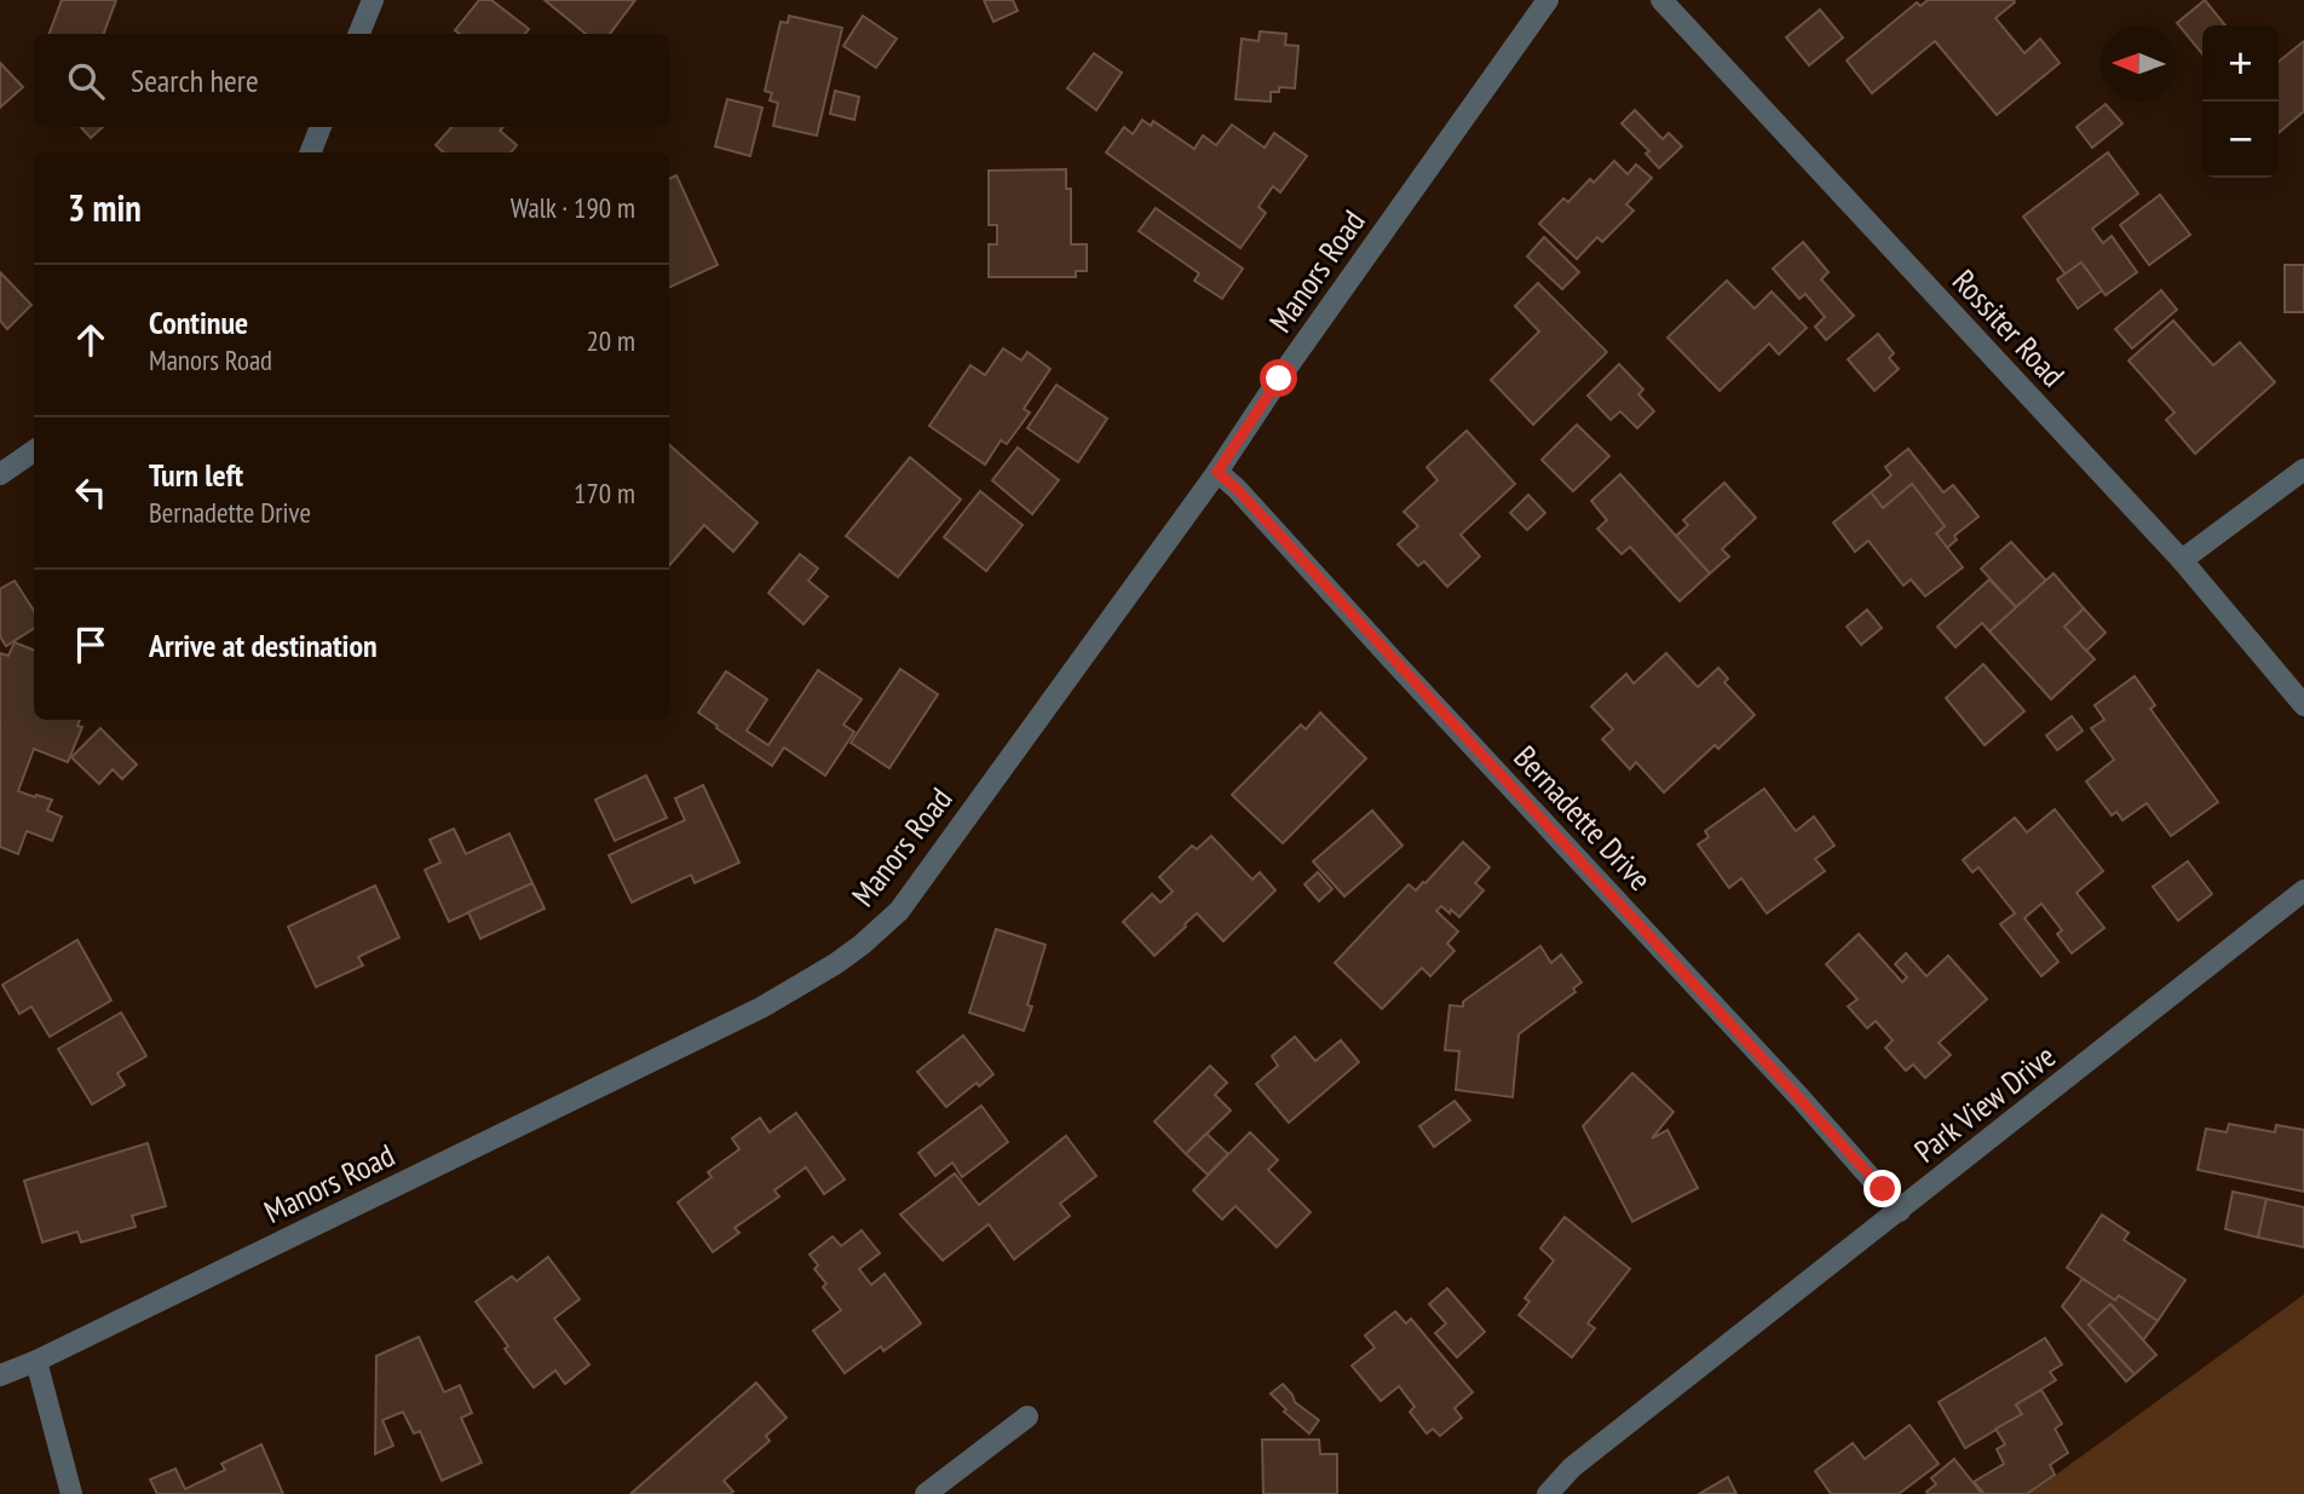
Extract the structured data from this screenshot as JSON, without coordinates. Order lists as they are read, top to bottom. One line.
{"streets":{"street":["Manors Road","Rossiter Road","Bernadette Drive","Park View Drive"]},"crossings":[["Manors Road","Bernadette Drive"],["Bernadette Drive","Park View Drive"]],"north":"left","page":{"map_buttons":["+","−"],"search":"Search here","heading":["3 min","Walk · 190 m"],"list":[["Continue","Manors Road","20 m"],["Turn left","Bernadette Drive","170 m"],"Arrive at destination"]}}
